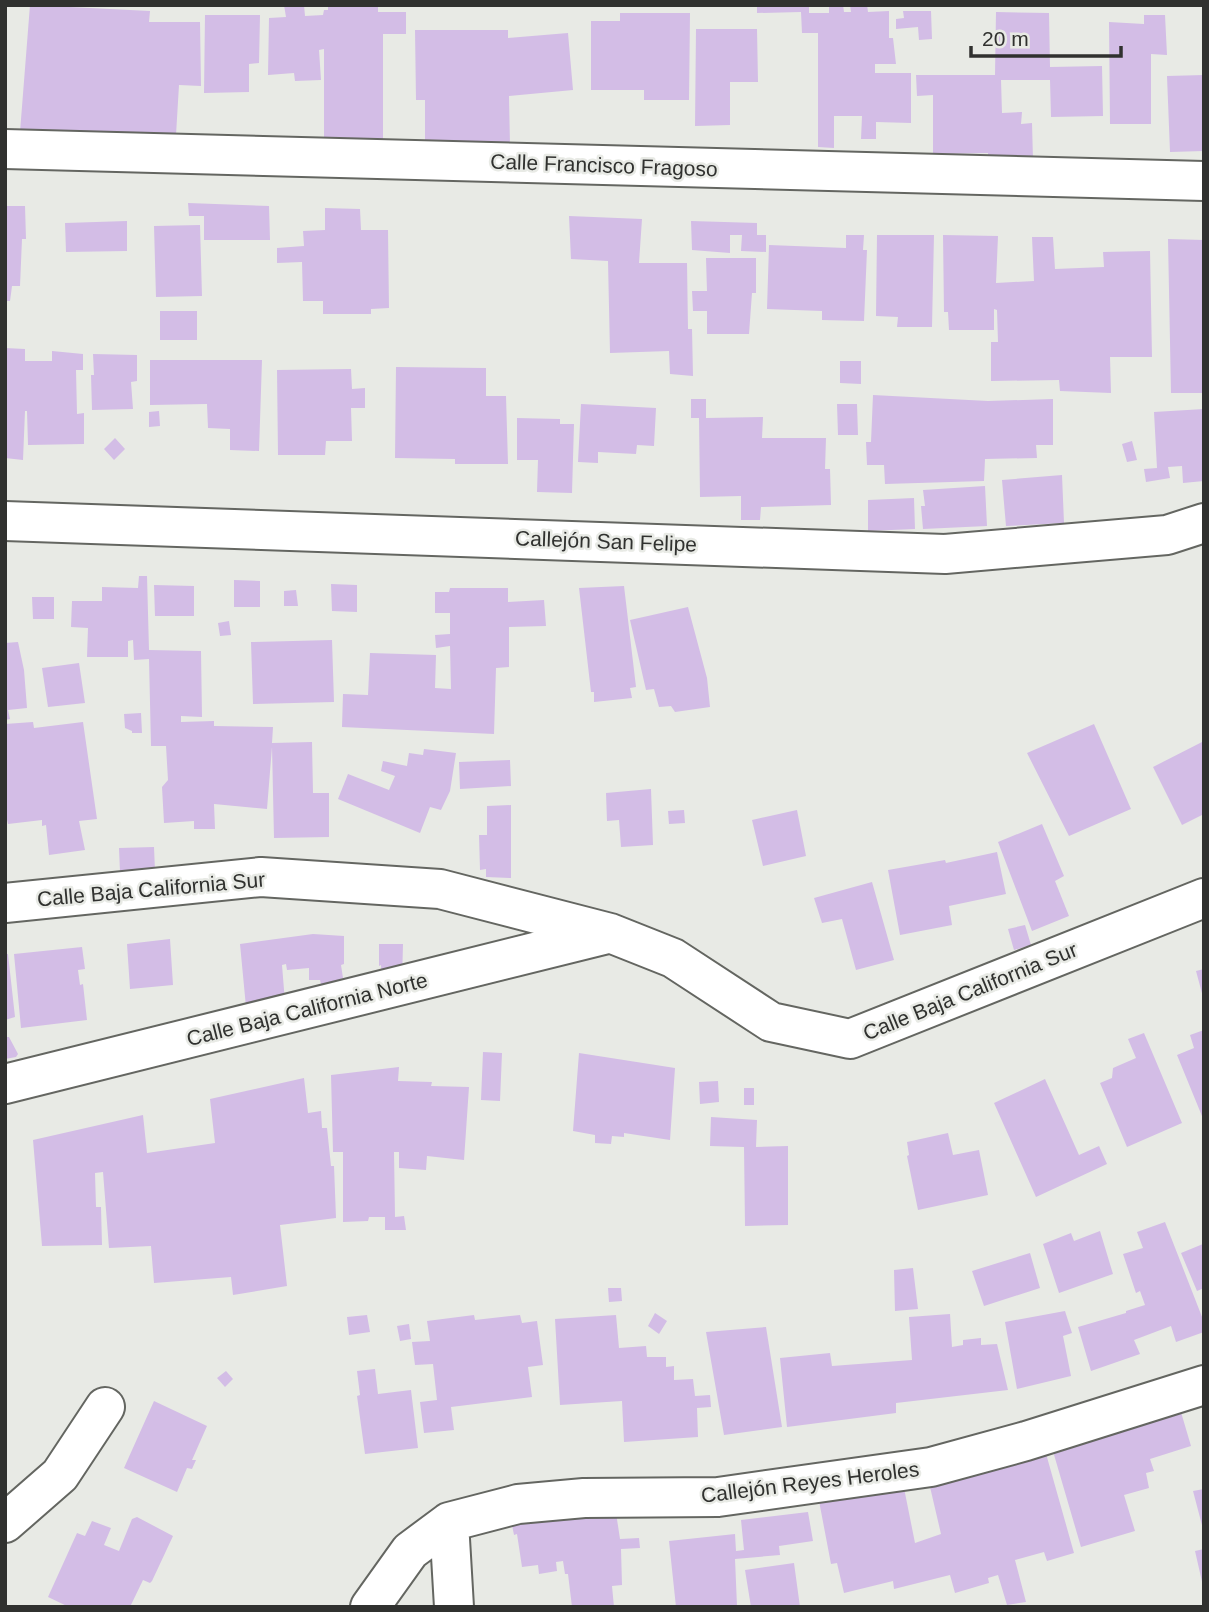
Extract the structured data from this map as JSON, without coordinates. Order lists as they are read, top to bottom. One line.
{"streets":{"street":["Calle Francisco Fragoso","Callejón San Felipe","Calle Baja California Sur","Calle Baja California Norte","Callejón Reyes Heroles"]},"crossings":[["Calle Baja California Sur","Calle Baja California Norte"]],"scale_bar":"20 m"}
